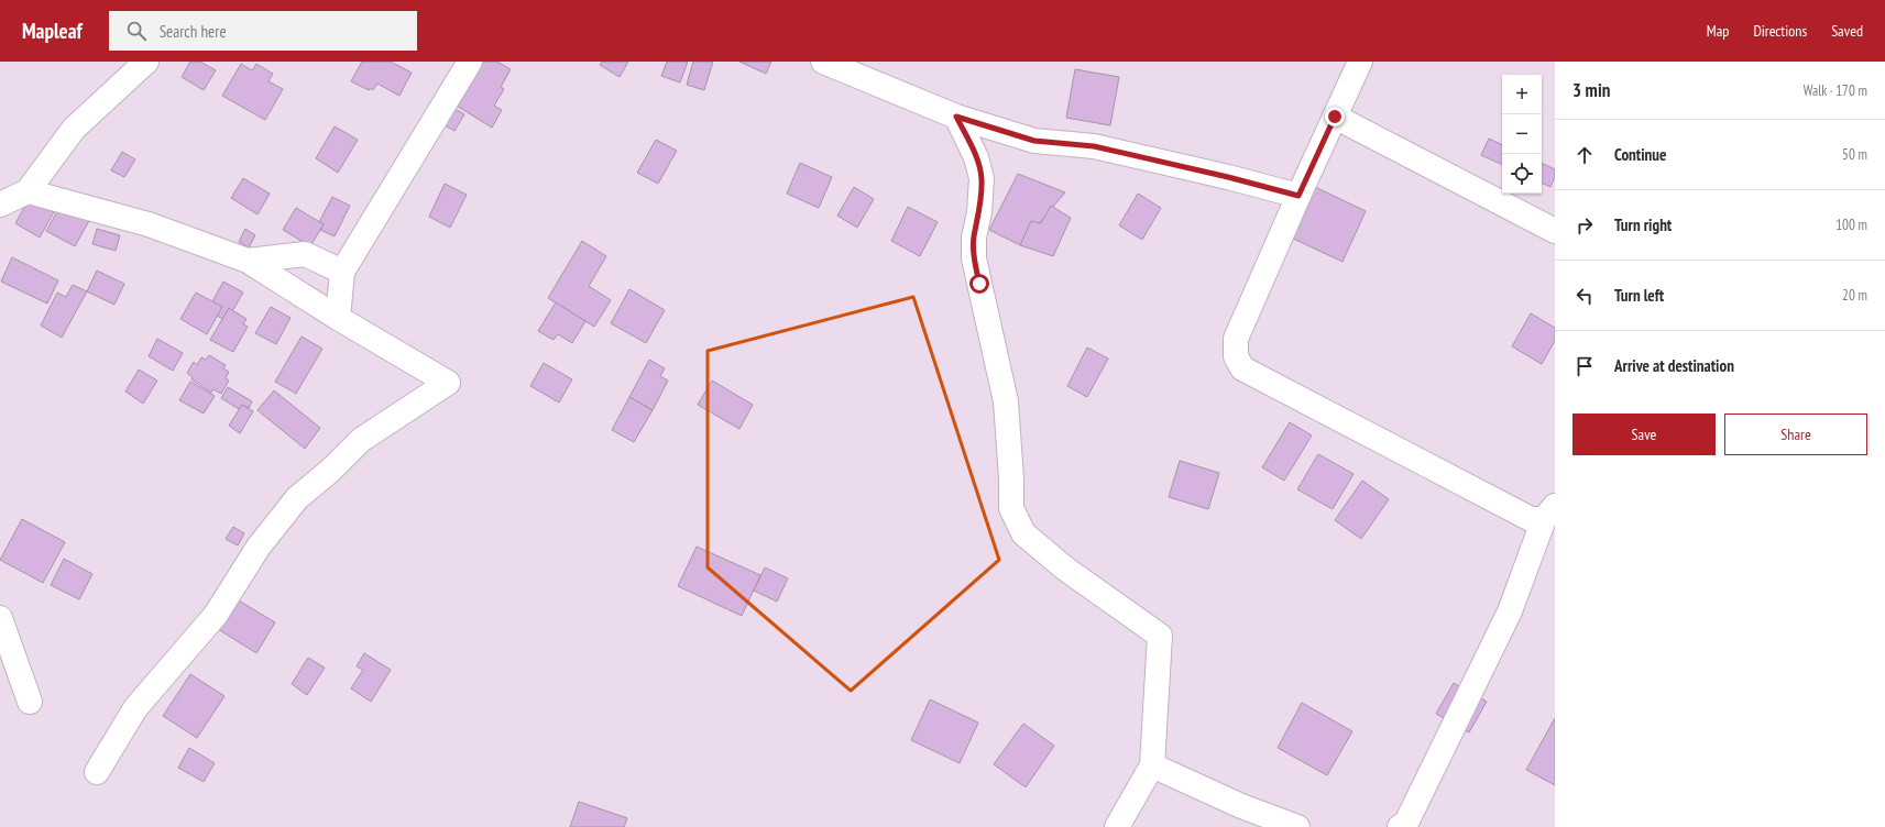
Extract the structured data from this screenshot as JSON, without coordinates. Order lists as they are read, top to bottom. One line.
{"page":{"header":"Mapleaf","search":"Search here","nav":["Map","Directions","Saved"],"heading":["3 min","Walk · 170 m"],"map_buttons":["+","−"],"list":[["Continue","50 m"],["Turn right","100 m"],["Turn left","20 m"],"Arrive at destination"],"buttons":["Save","Share"]}}
